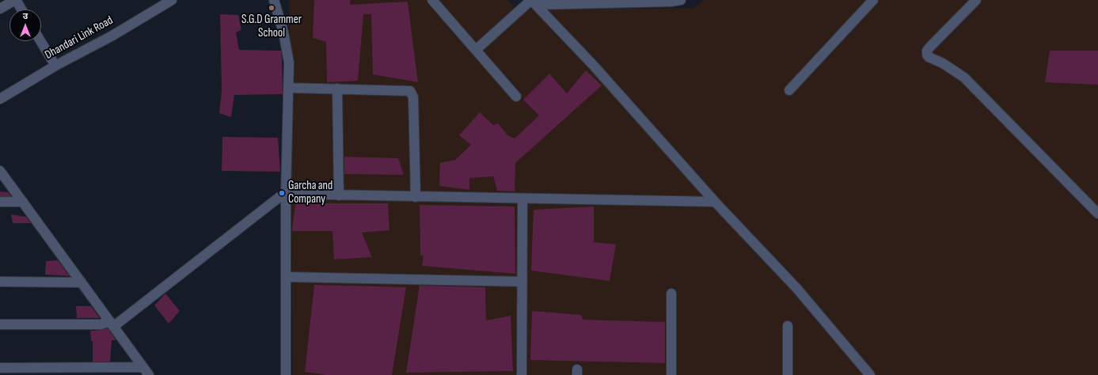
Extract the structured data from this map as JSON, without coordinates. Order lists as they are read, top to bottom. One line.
{"streets":{"street":["Dhandari Link Road"]},"places":["S.G.D Grammer School","Garcha and Company"],"north":"top"}
